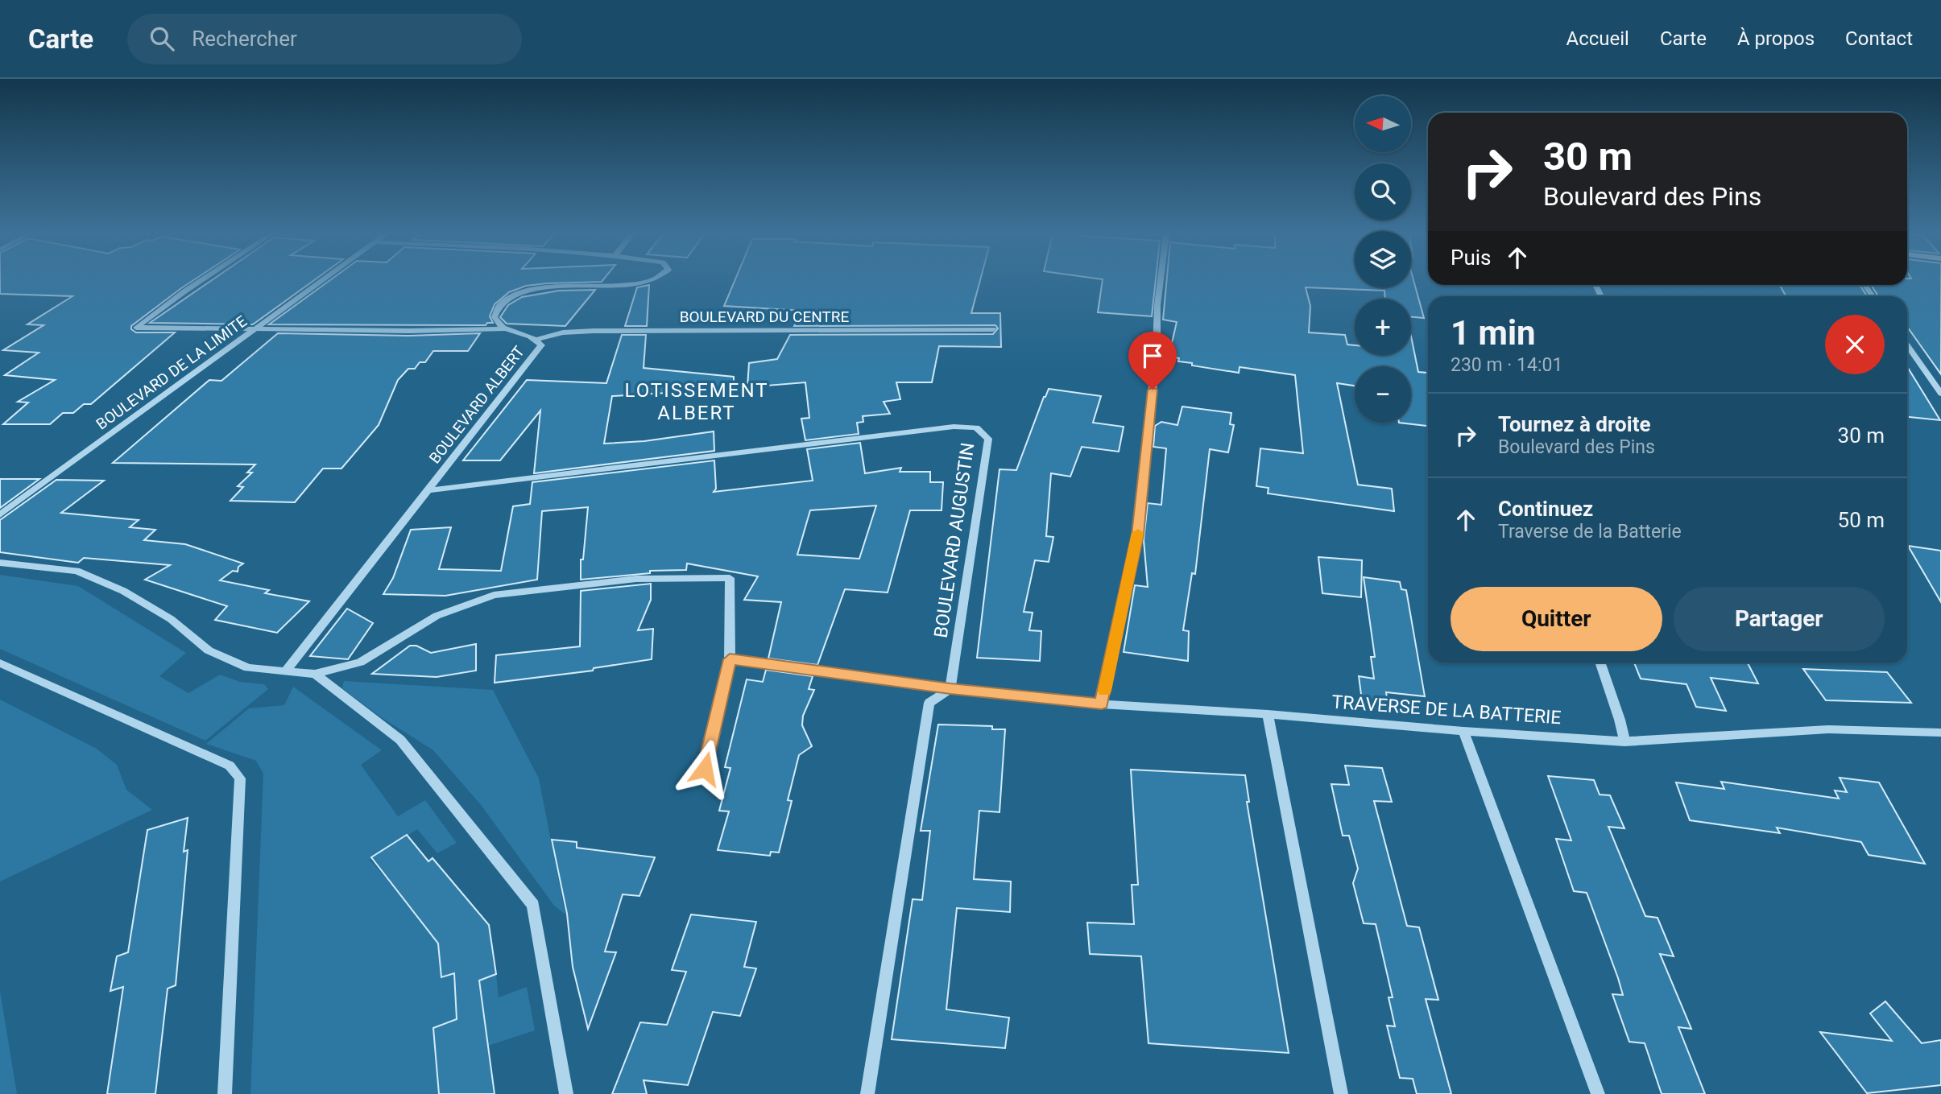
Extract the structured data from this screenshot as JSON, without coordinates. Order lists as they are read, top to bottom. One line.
{"streets":{"street":["BOULEVARD DU CENTRE","BOULEVARD DE LA LIMITE","BOULEVARD ALBERT","BOULEVARD AUGUSTIN","TRAVERSE DE LA BATTERIE"]},"crossings":[["BOULEVARD DU CENTRE","BOULEVARD ALBERT"],["BOULEVARD ALBERT","BOULEVARD AUGUSTIN"],["BOULEVARD AUGUSTIN","TRAVERSE DE LA BATTERIE"]],"districts":["LOTISSEMENT ALBERT"],"north":"left","page":{"header":"Carte","search":"Rechercher","nav":["Accueil","Carte","À propos","Contact"],"map_buttons":["+","−"],"turn":["30 m","Boulevard des Pins"],"then":"Puis","heading":["1 min","230 m · 14:01"],"list":[{"name":"Tournez à droite","note":"Boulevard des Pins","value":"30 m"},{"name":"Continuez","note":"Traverse de la Batterie","value":"50 m"}],"buttons":["Quitter","Partager"]}}
